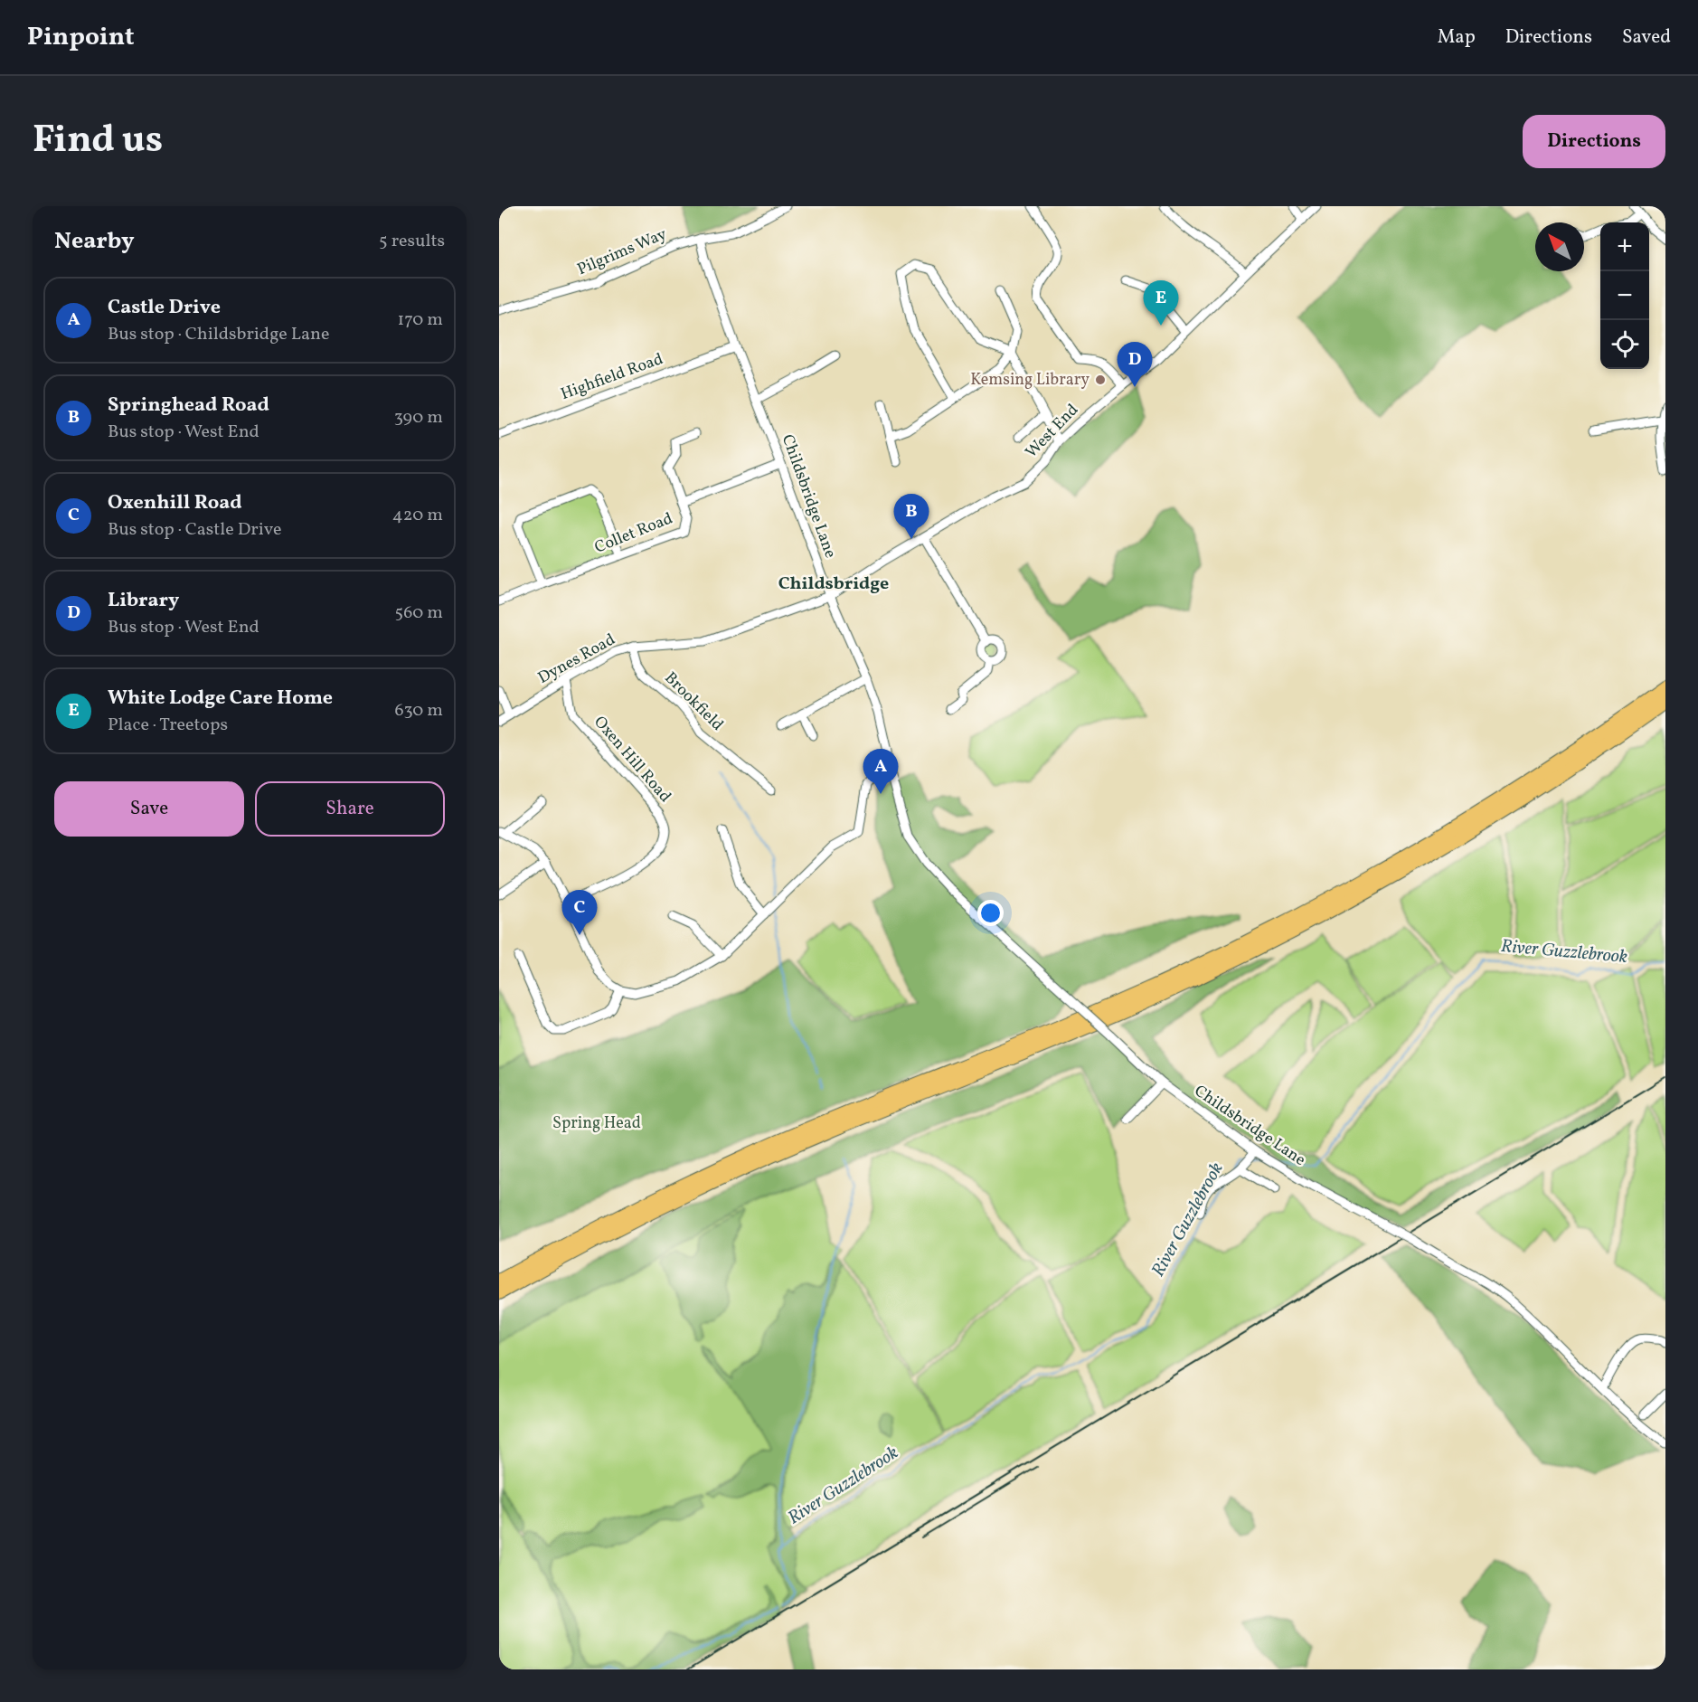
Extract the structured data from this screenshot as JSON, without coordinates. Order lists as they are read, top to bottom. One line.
{"streets":{"street":["Pilgrims Way","Highfield Road","West End","Childsbridge Lane","Collet Road","Dynes Road","Brookfield","Oxen Hill Road"]},"crossings":[["Pilgrims Way","Childsbridge Lane"],["Highfield Road","Childsbridge Lane"],["West End","Childsbridge Lane"],["West End","Dynes Road"],["Childsbridge Lane","Collet Road"],["Childsbridge Lane","Dynes Road"],["Dynes Road","Brookfield"],["Dynes Road","Oxen Hill Road"]],"districts":["Childsbridge"],"water":["River Guzzlebrook"],"parks":["Spring Head"],"places":["Kemsing Library"],"north":"top left","page":{"header":"Pinpoint","nav":["Map","Directions","Saved"],"title":"Find us","buttons":["Directions",["Save","Share"]],"heading":["Nearby","5 results"],"map_buttons":["+","−"],"list":[{"mark":"A","name":"Castle Drive","note":"Bus stop · Childsbridge Lane","value":"170 m"},{"mark":"B","name":"Springhead Road","note":"Bus stop · West End","value":"390 m"},{"mark":"C","name":"Oxenhill Road","note":"Bus stop · Castle Drive","value":"420 m"},{"mark":"D","name":"Library","note":"Bus stop · West End","value":"560 m"},{"mark":"E","name":"White Lodge Care Home","note":"Place · Treetops","value":"630 m"}],"pins":["E","D","B","A","C"]}}
